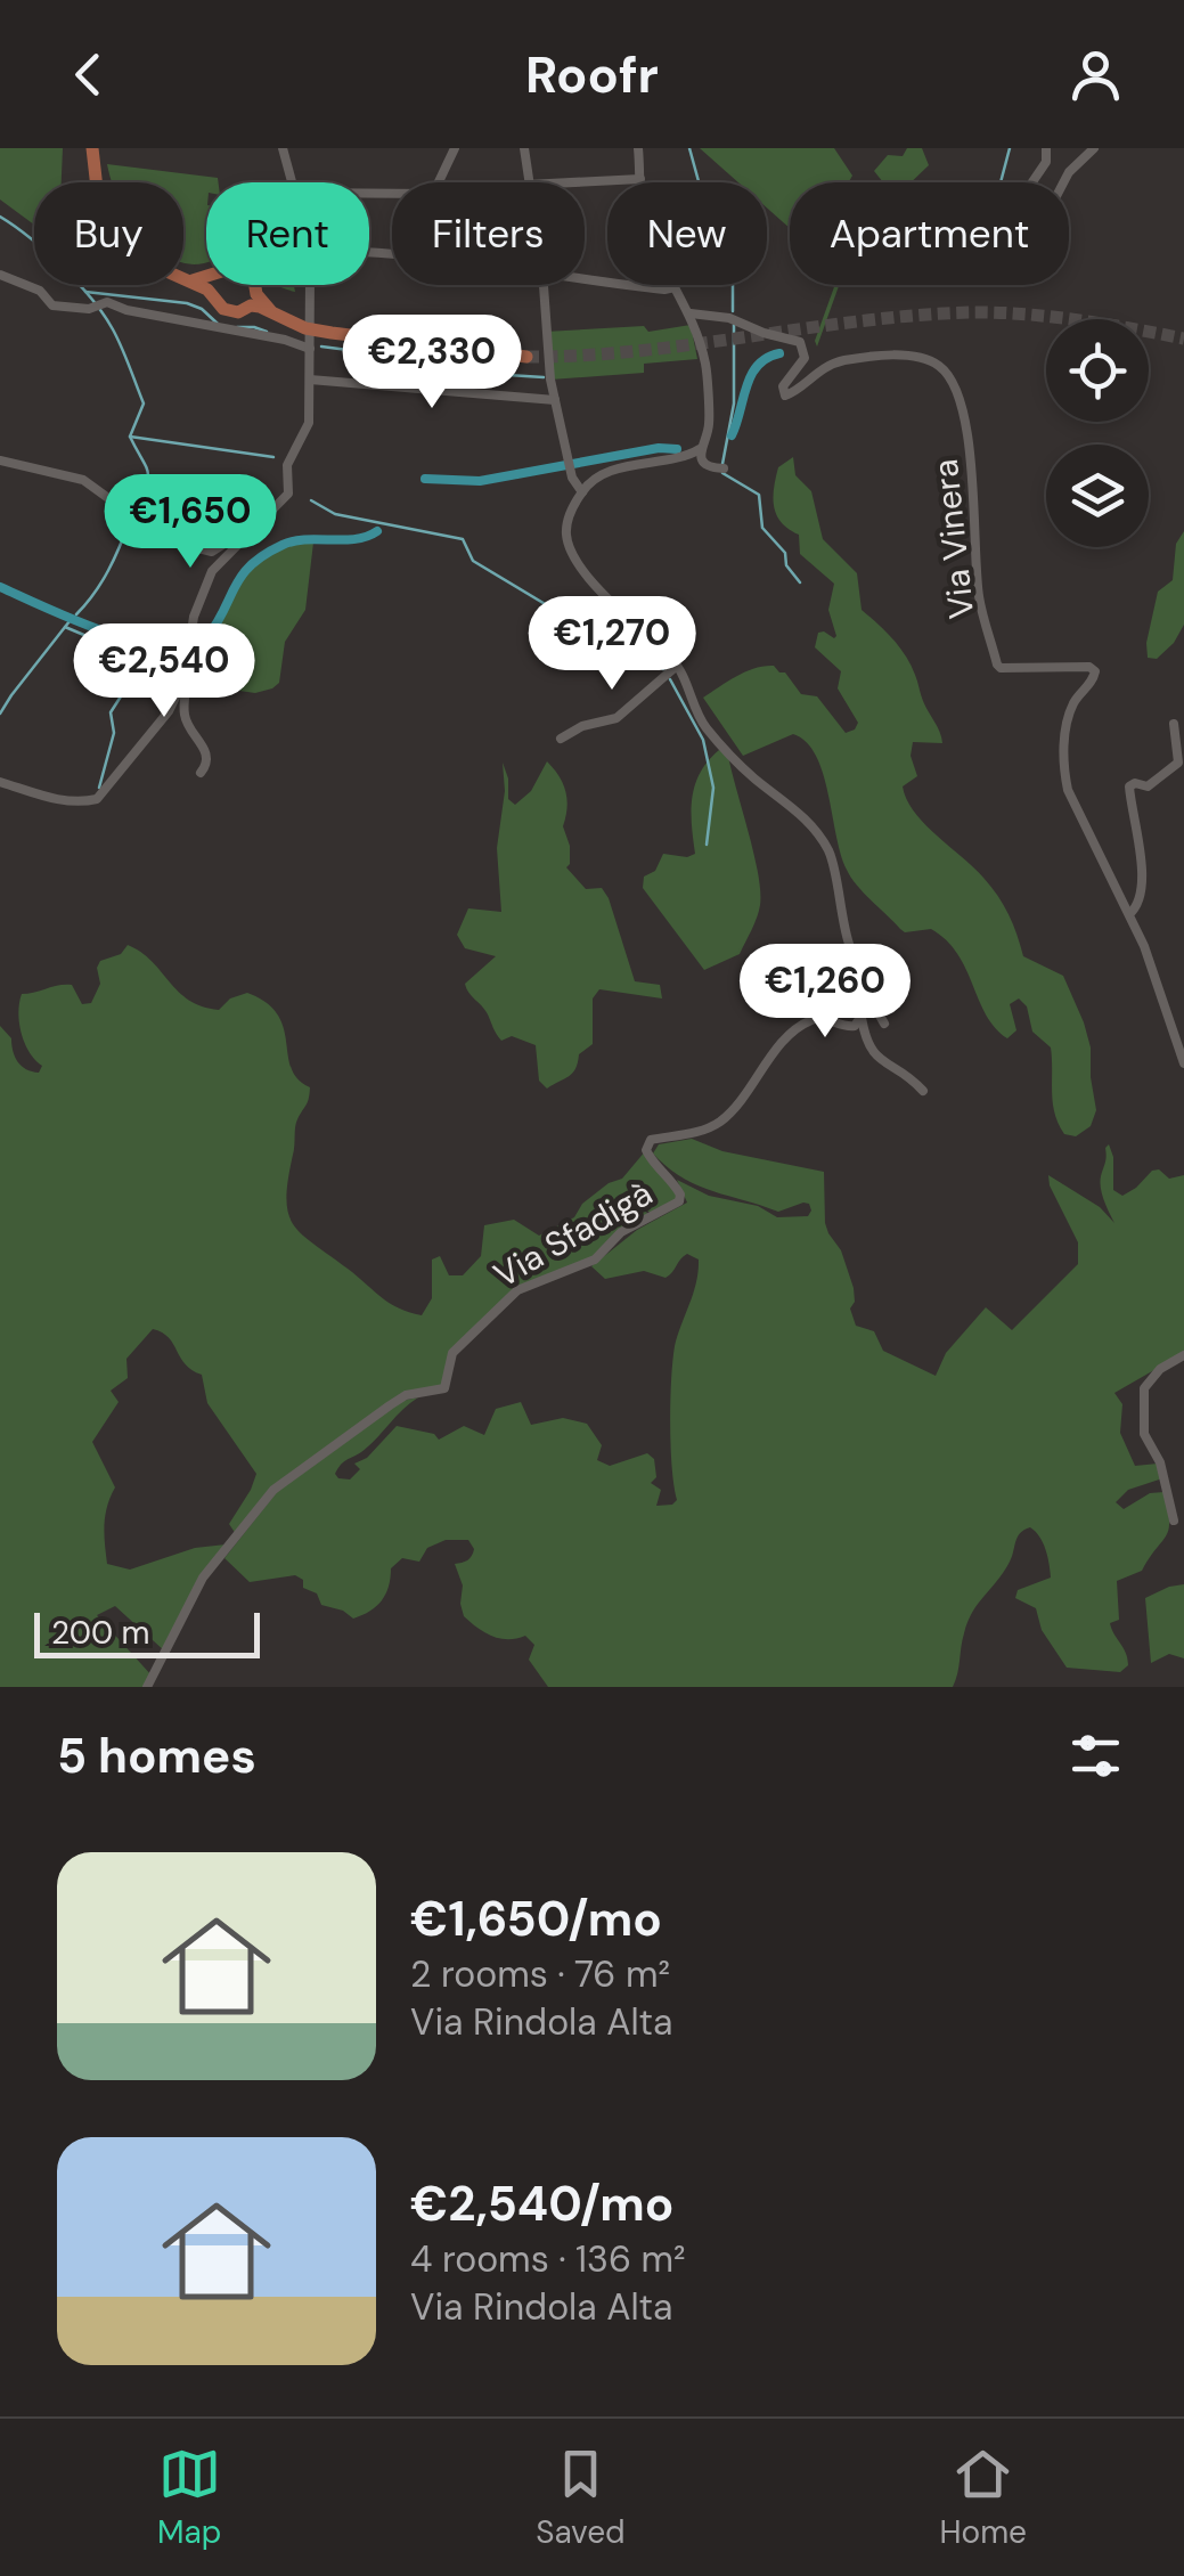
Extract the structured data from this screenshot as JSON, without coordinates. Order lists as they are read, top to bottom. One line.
{"streets":{"street":["Via Vinera","Via Sfadigà"]},"scale_bar":"200 m","page":{"header":"Roofr","chip":["Buy","Rent","Filters","New","Apartment"],"price":["€2,330","€1,650","€1,270","€2,540","€1,260"],"scale":"200 m","heading":"5 homes","list":[{"name":"€1,650/mo","note":"2 rooms · 76 m² · Via Rindola Alta"},{"name":"€2,540/mo","note":"4 rooms · 136 m² · Via Rindola Alta"}],"tabs":["Map","Saved","Home"]}}
